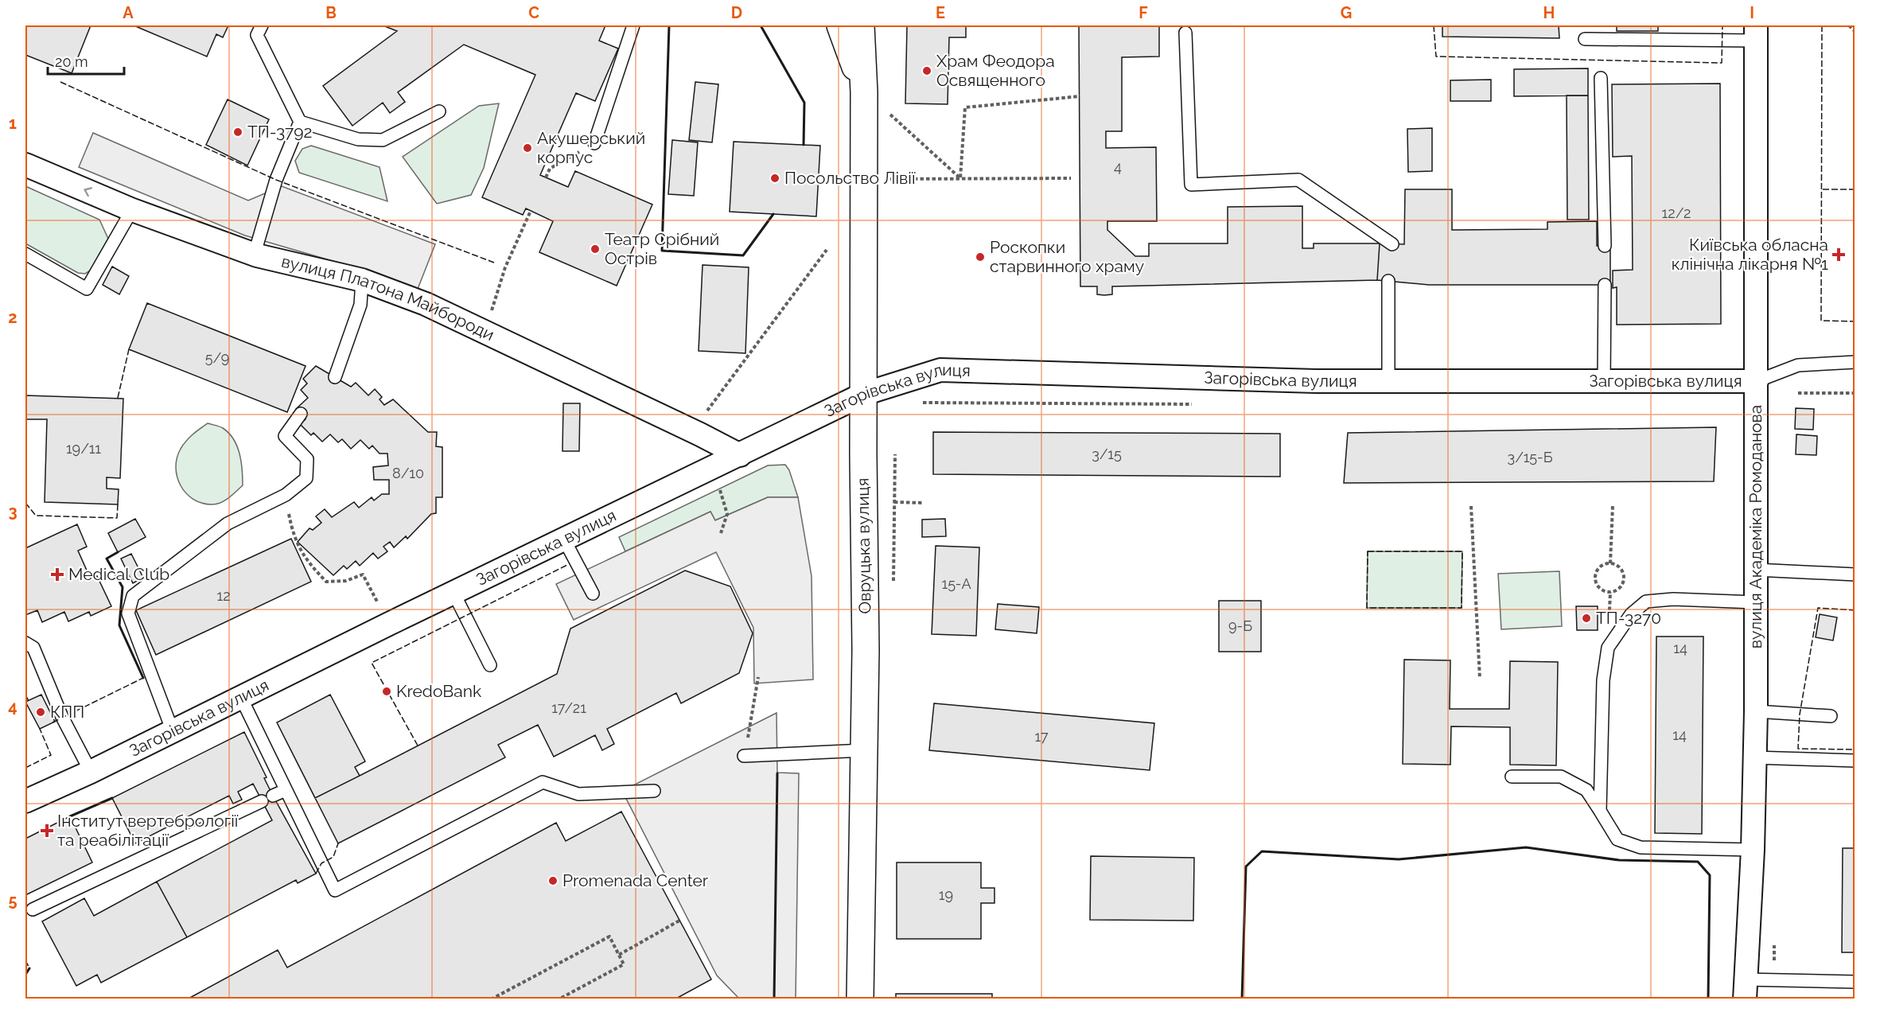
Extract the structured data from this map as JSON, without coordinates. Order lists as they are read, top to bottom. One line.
{"streets":{"street":["вулиця Платона Майбороди","Загорівська вулиця","вулиця Академіка Ромоданова","Овруцька вулиця"]},"crossings":[["вулиця Платона Майбороди","Загорівська вулиця"],["Загорівська вулиця","вулиця Академіка Ромоданова"],["Загорівська вулиця","Овруцька вулиця"]],"places":{"other":["Храм Феодора Освященного","ТП-3792","Акушерський корпус","Посольство Лівії","Театр Срібний Острів","Роскопки старвинного храму","ТП-3270","KredoBank","КПП","Promenada Center"],"health":["Київська обласна клінічна лікарня №1","Medical Club","Інститут вертебрології та реабілітації"]},"house_numbers":["4","12/2","5/9","19/11","3/15","3/15-Б","8/10","15-А","12","9-Б","14","17/21","14","17","19"],"scale_bar":"20 m","grid":{"columns":["A","B","C","D","E","F","G","H","I"],"rows":["1","2","3","4","5"]}}
